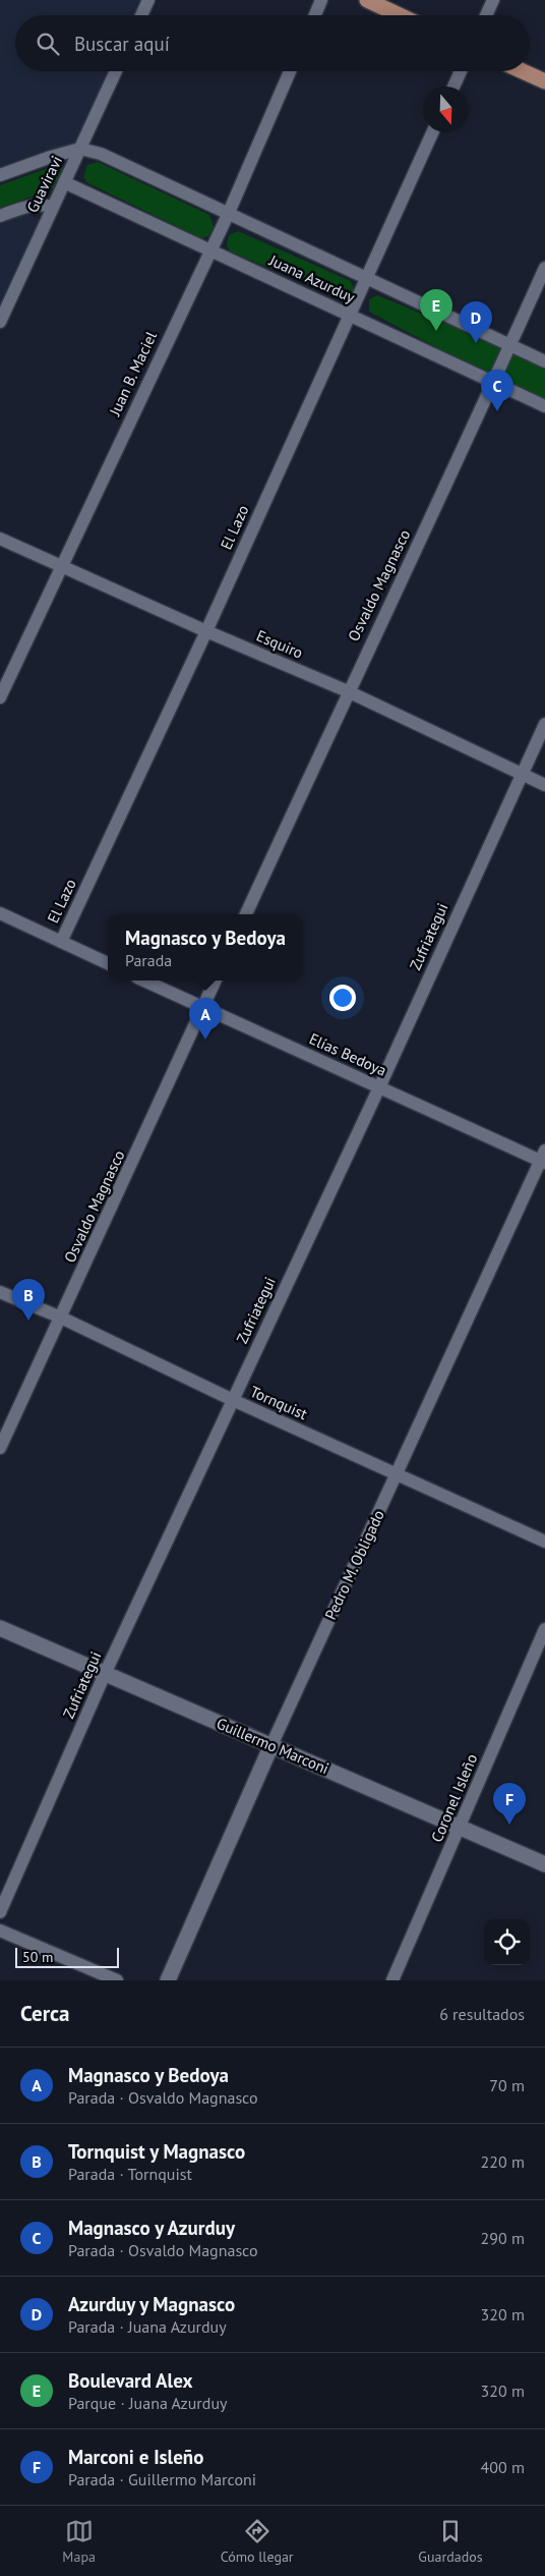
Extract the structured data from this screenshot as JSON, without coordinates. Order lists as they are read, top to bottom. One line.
{"streets":{"street":["Guaviravi","Juana Azurduy","Juan B. Maciel","El Lazo","Osvaldo Magnasco","Esquiro","Zufriategui","Elías Bedoya","Tornquist","Pedro M. Obligado","Guillermo Marconi","Coronel Isleño"]},"crossings":[["Guaviravi","Juana Azurduy"],["Juana Azurduy","Juan B. Maciel"],["Juana Azurduy","El Lazo"],["Juana Azurduy","Osvaldo Magnasco"],["Juan B. Maciel","Esquiro"],["El Lazo","Esquiro"],["Osvaldo Magnasco","Esquiro"],["Osvaldo Magnasco","Elías Bedoya"],["Osvaldo Magnasco","Tornquist"],["Esquiro","Zufriategui"],["Zufriategui","Elías Bedoya"],["Zufriategui","Tornquist"],["Zufriategui","Guillermo Marconi"],["Elías Bedoya","Pedro M. Obligado"],["Tornquist","Pedro M. Obligado"],["Pedro M. Obligado","Guillermo Marconi"],["Guillermo Marconi","Coronel Isleño"]],"scale_bar":"50 m","north":"bottom","page":{"search":"Buscar aquí","pins":["E","D","C","A","B","F"],"popup":["Magnasco y Bedoya","Parada"],"scale":"50 m","heading":["Cerca","6 resultados"],"list":[{"mark":"A","name":"Magnasco y Bedoya","note":"Parada · Osvaldo Magnasco","value":"70 m"},{"mark":"B","name":"Tornquist y Magnasco","note":"Parada · Tornquist","value":"220 m"},{"mark":"C","name":"Magnasco y Azurduy","note":"Parada · Osvaldo Magnasco","value":"290 m"},{"mark":"D","name":"Azurduy y Magnasco","note":"Parada · Juana Azurduy","value":"320 m"},{"mark":"E","name":"Boulevard Alex","note":"Parque · Juana Azurduy","value":"320 m"},{"mark":"F","name":"Marconi e Isleño","note":"Parada · Guillermo Marconi","value":"400 m"}],"nav":["Mapa","Cómo llegar","Guardados"]}}
